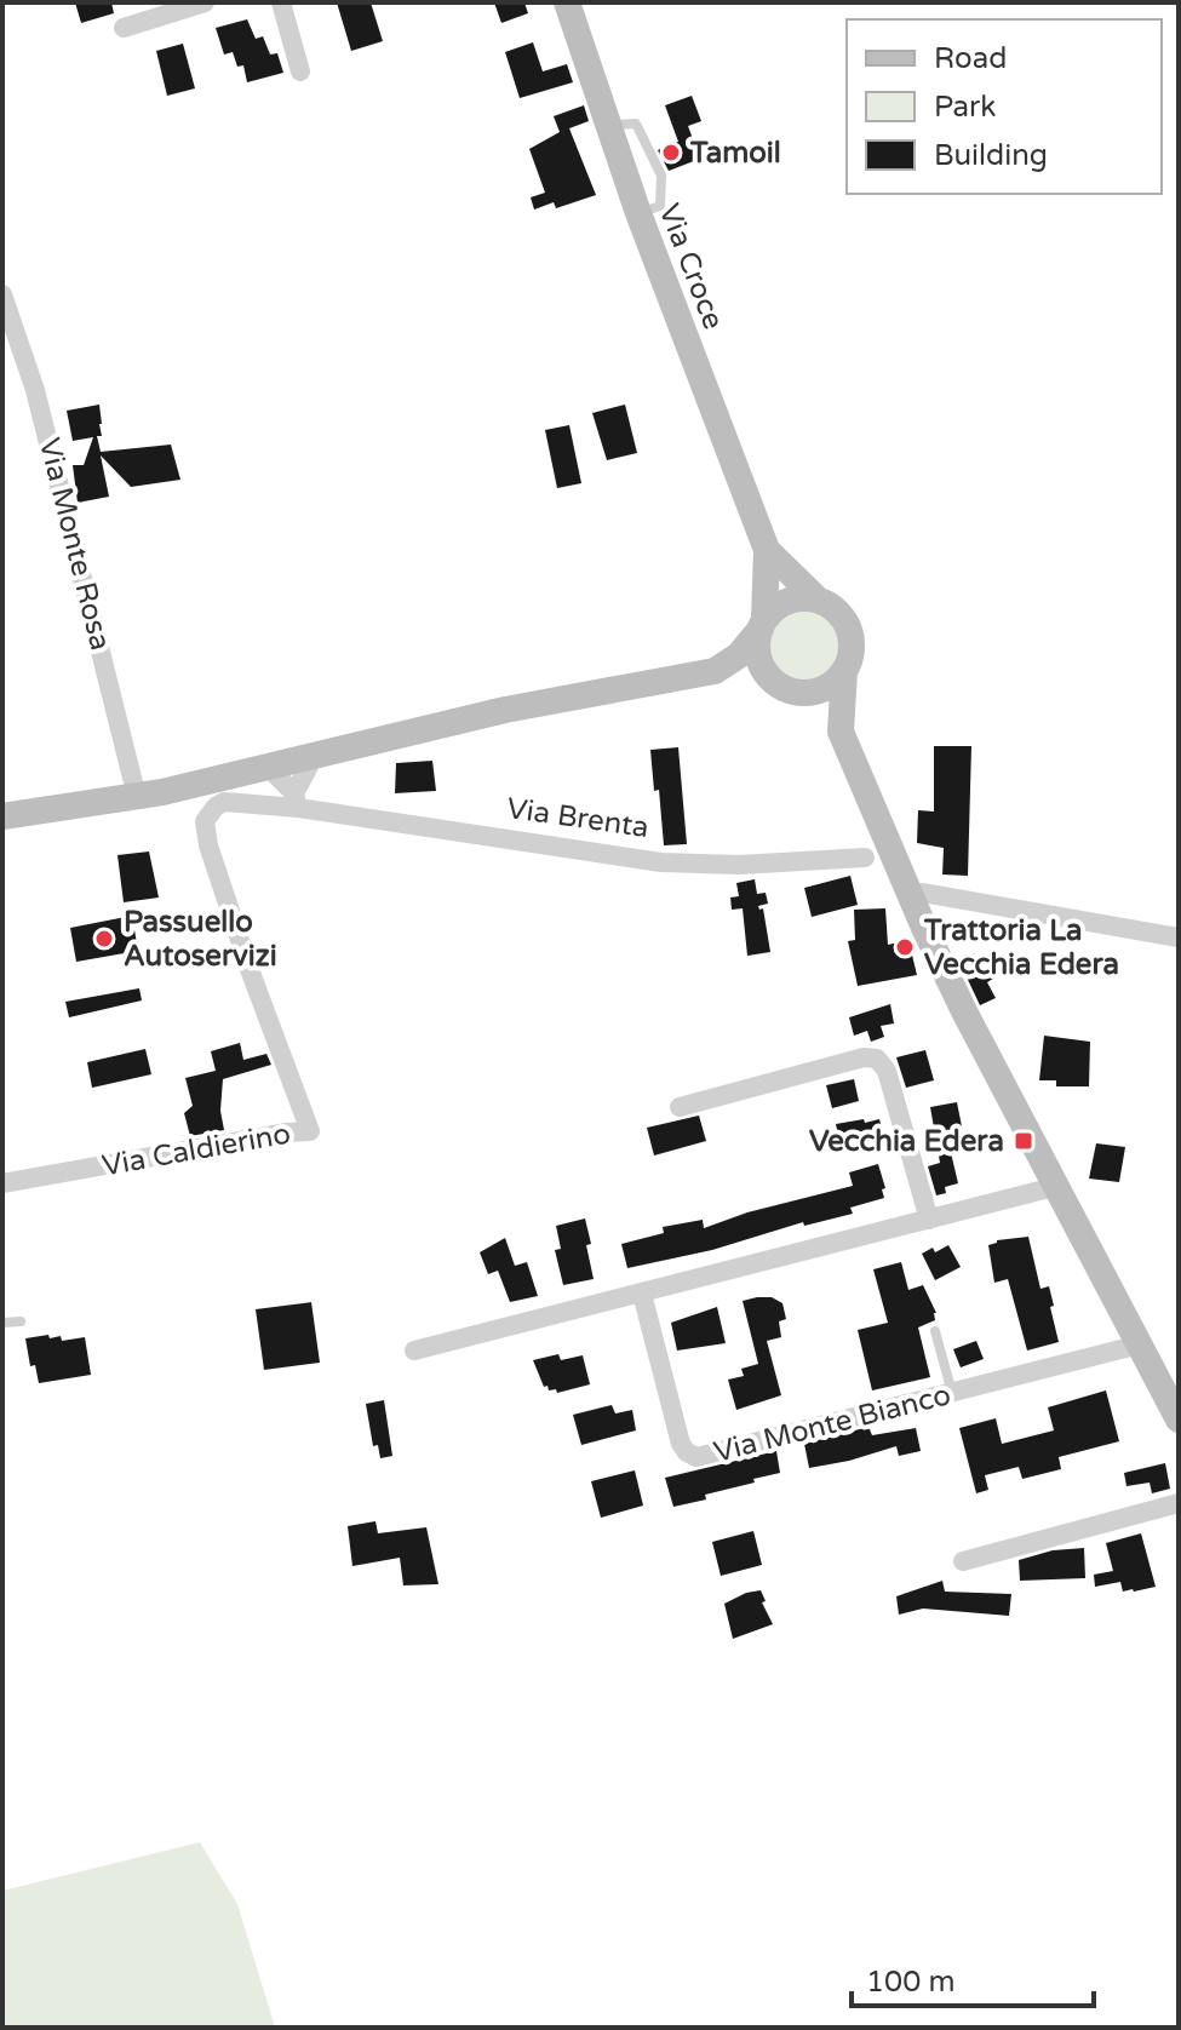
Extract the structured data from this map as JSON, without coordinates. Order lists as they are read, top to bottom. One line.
{"streets":{"main road":["Via Croce"],"street":["Via Monte Rosa","Via Brenta","Via Caldierino","Via Monte Bianco"]},"crossings":[["Via Brenta","Via Caldierino"]],"places":{"other":["Tamoil","Passuello Autoservizi","Trattoria La Vecchia Edera"],"transit":["Vecchia Edera"]},"legend":["Road","Park","Building"],"scale_bar":"100 m"}
